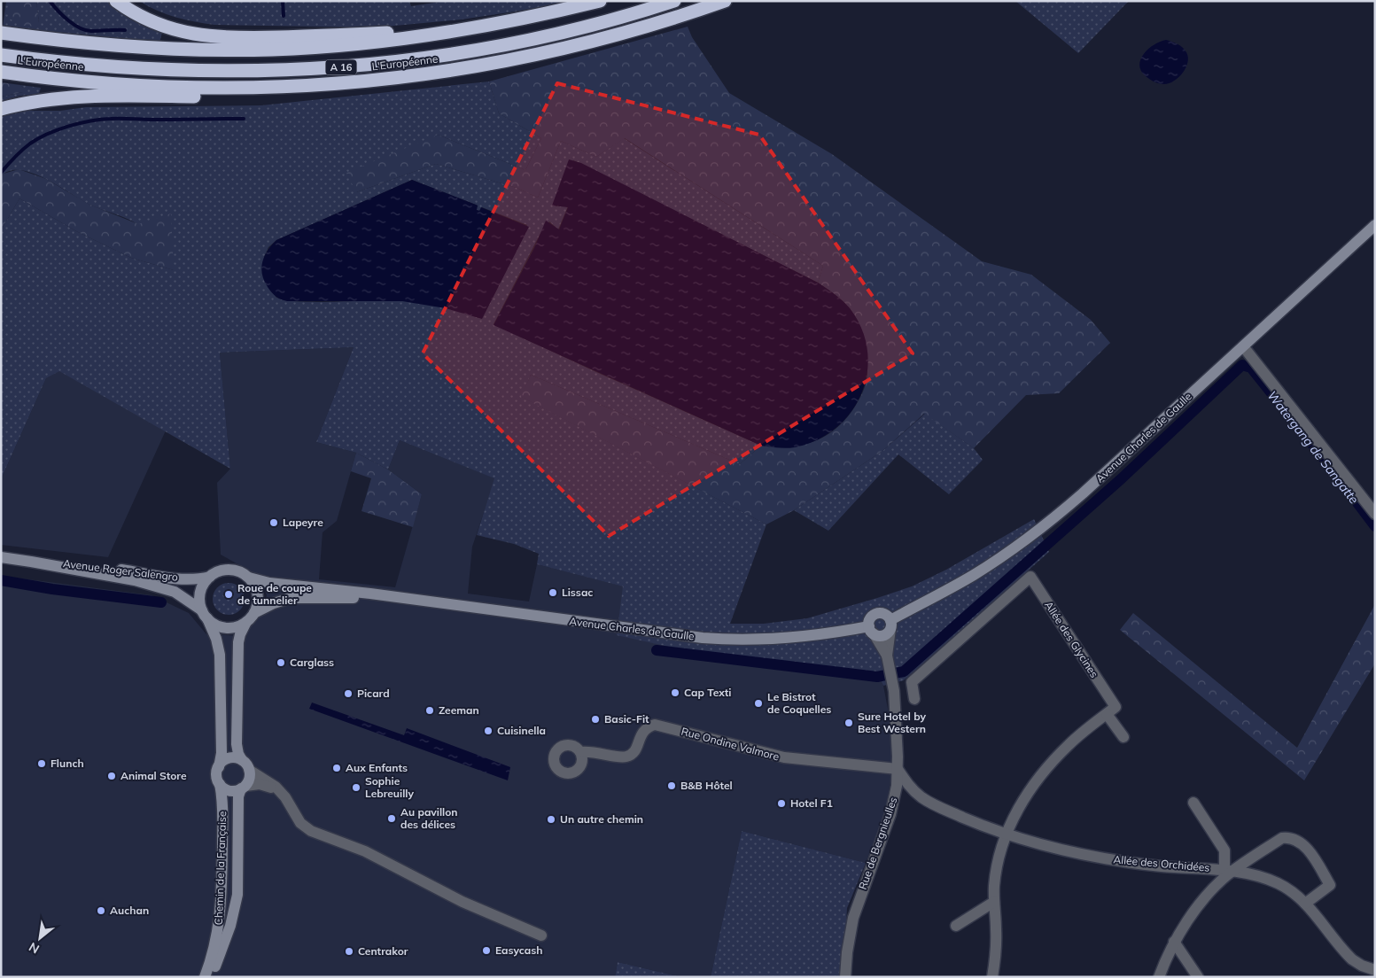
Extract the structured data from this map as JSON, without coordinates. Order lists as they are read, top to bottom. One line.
{"streets":{"highway":["L'Européenne","A 16"],"main road":["Avenue Charles de Gaulle","Avenue Roger Salengro","Chemin de la Française"],"street":["Allée des Glycines","Rue Ondine Valmore","Rue de Bergnieulles","Allée des Orchidées"]},"crossings":[["Avenue Charles de Gaulle","Avenue Roger Salengro"],["Avenue Charles de Gaulle","Rue de Bergnieulles"],["Rue Ondine Valmore","Rue de Bergnieulles"],["Rue Ondine Valmore","Allée des Orchidées"],["Rue de Bergnieulles","Allée des Orchidées"]],"water":["Watergang de Sangatte"],"places":["Lapeyre","Lissac","Roue de coupe de tunnelier","Carglass","Cap Texti","Picard","Le Bistrot de Coquelles","Zeeman","Basic-Fit","Sure Hotel by Best Western","Cuisinella","Flunch","Aux Enfants","Animal Store","B&B Hôtel","Sophie Lebreuilly","Hotel F1","Au pavillon des délices","Un autre chemin","Auchan","Easycash","Centrakor"],"north":"bottom left"}
